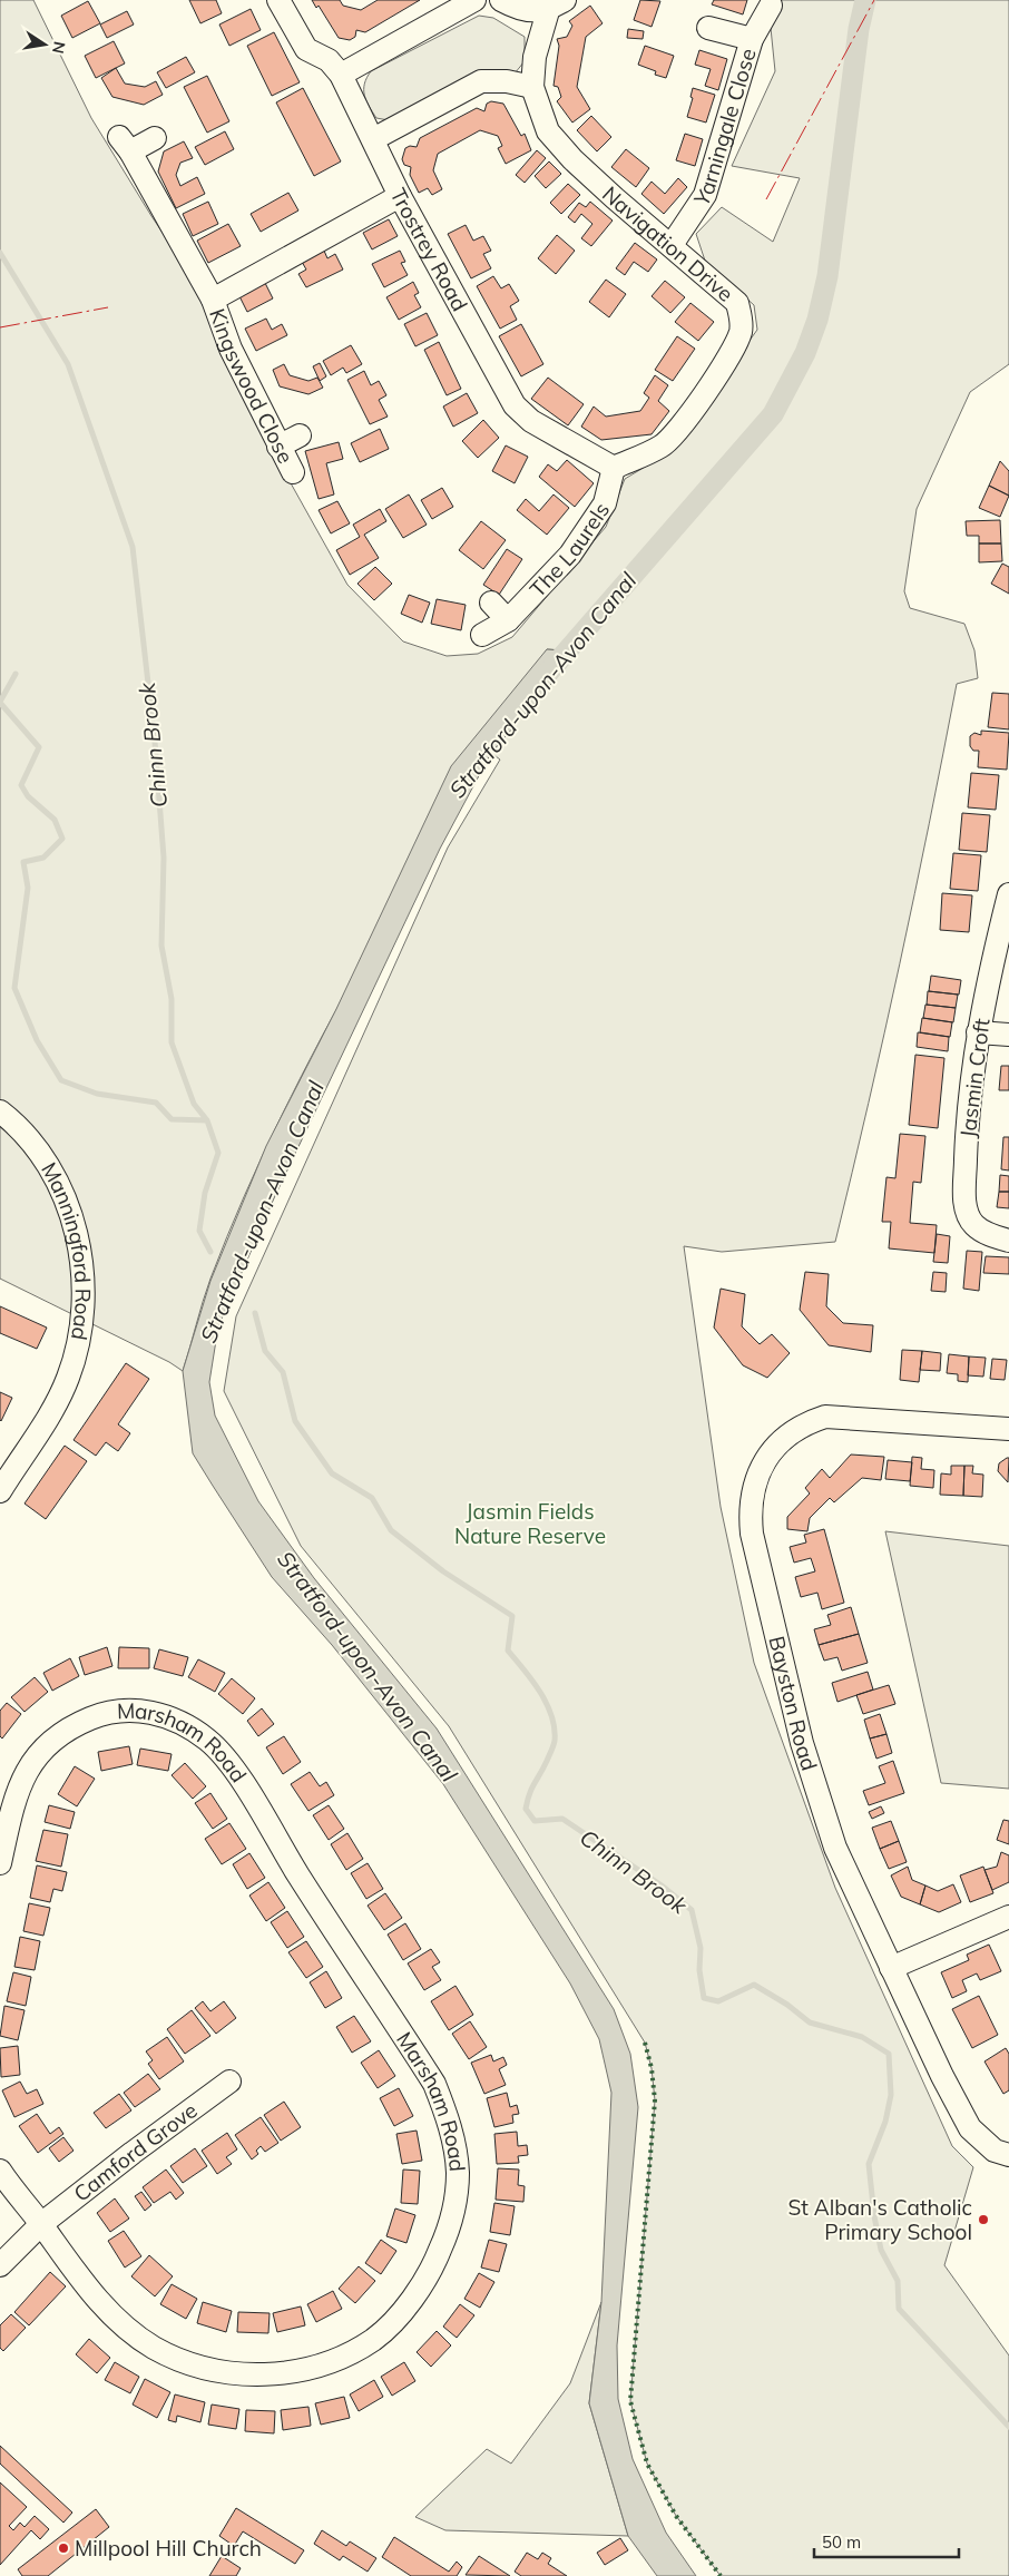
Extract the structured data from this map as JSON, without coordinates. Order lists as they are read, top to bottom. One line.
{"streets":{"street":["Yarningale Close","Navigation Drive","Trostrey Road","Kingswood Close","The Laurels","Jasmin Croft","Manningford Road","Bayston Road","Marsham Road","Camford Grove"]},"crossings":[["Yarningale Close","Navigation Drive"],["Navigation Drive","Trostrey Road"],["Navigation Drive","The Laurels"],["Trostrey Road","Kingswood Close"],["Trostrey Road","The Laurels"],["Marsham Road","Camford Grove"]],"water":["Stratford-upon-Avon Canal","Chinn Brook"],"parks":["Jasmin Fields Nature Reserve"],"places":["St Alban's Catholic Primary School","Millpool Hill Church"],"scale_bar":"50 m","north":"right"}
